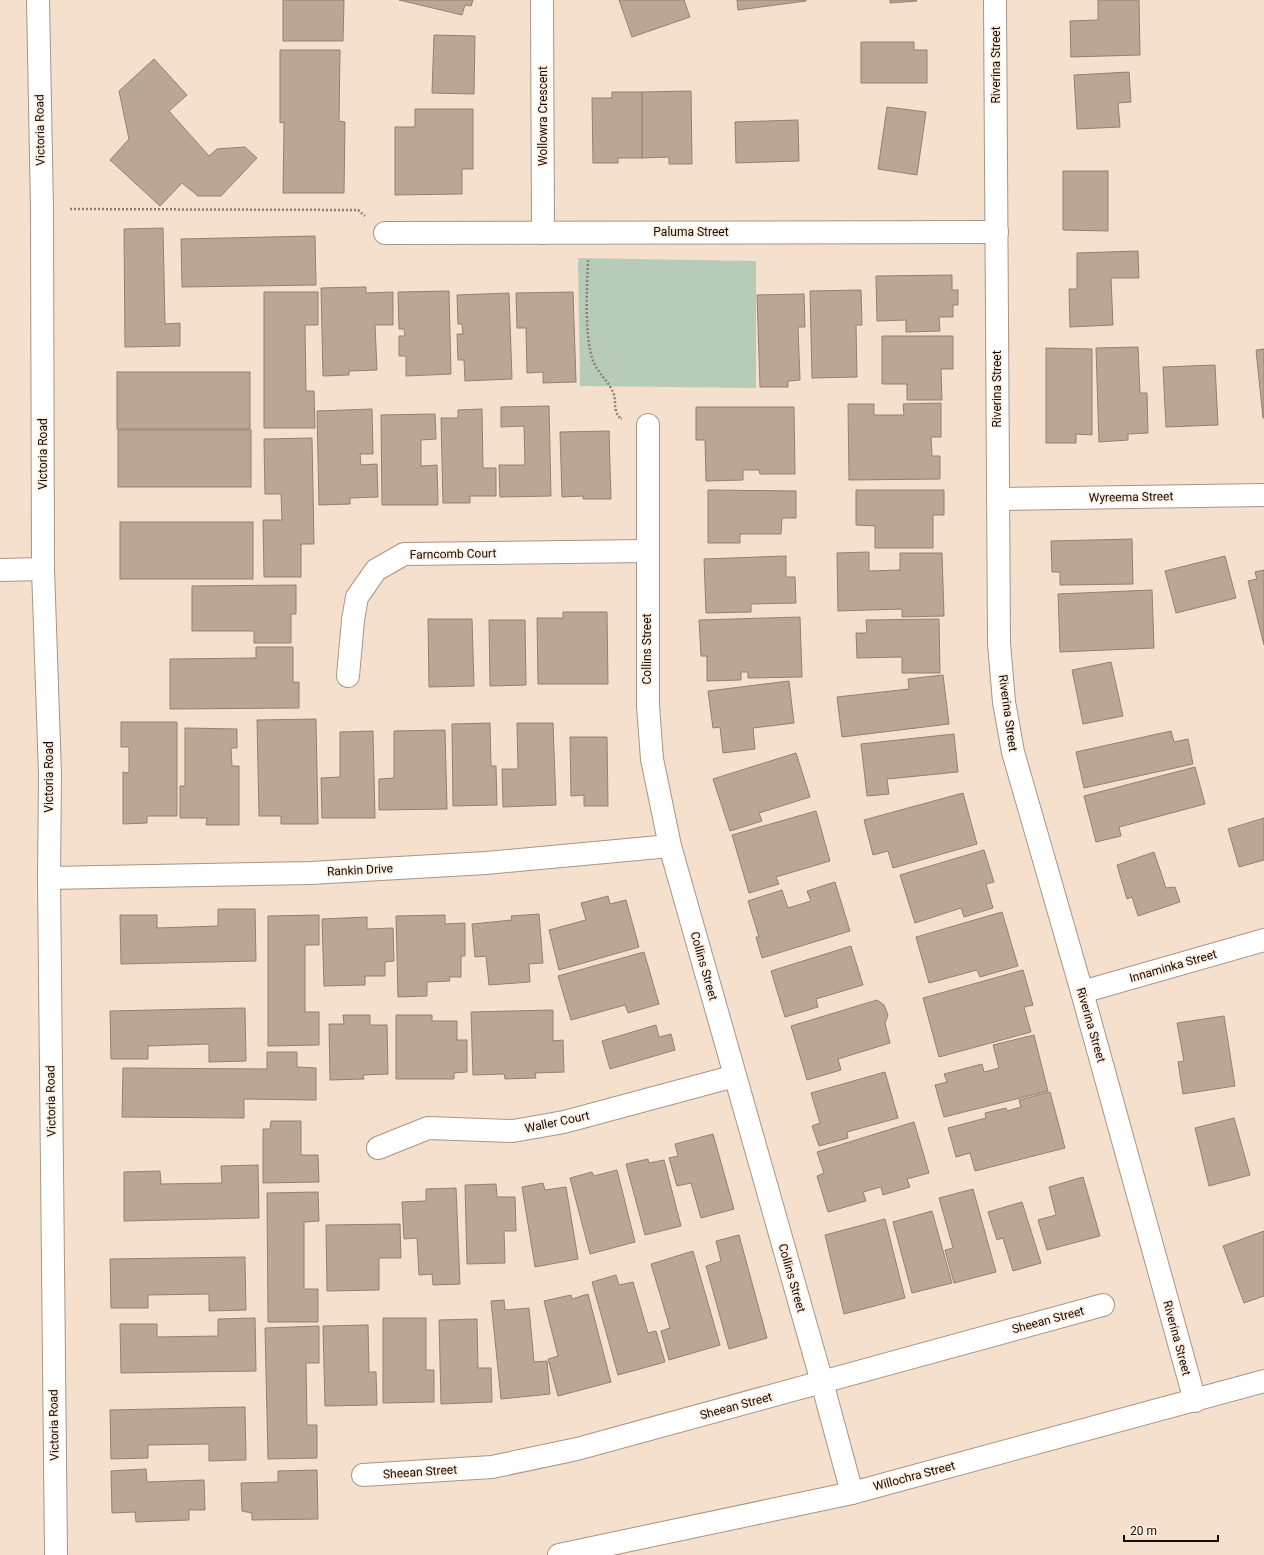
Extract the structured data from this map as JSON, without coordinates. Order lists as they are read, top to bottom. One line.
{"streets":{"main road":["Riverina Street","Wollowra Crescent","Victoria Road","Paluma Street","Wyreema Street","Farncomb Court","Collins Street","Rankin Drive","Innaminka Street","Waller Court","Sheean Street","Willochra Street"]},"crossings":[["Riverina Street","Paluma Street"],["Riverina Street","Wyreema Street"],["Riverina Street","Innaminka Street"],["Riverina Street","Willochra Street"],["Wollowra Crescent","Paluma Street"],["Victoria Road","Rankin Drive"],["Farncomb Court","Collins Street"],["Collins Street","Rankin Drive"],["Collins Street","Waller Court"],["Collins Street","Sheean Street"],["Collins Street","Willochra Street"]],"scale_bar":"20 m"}
